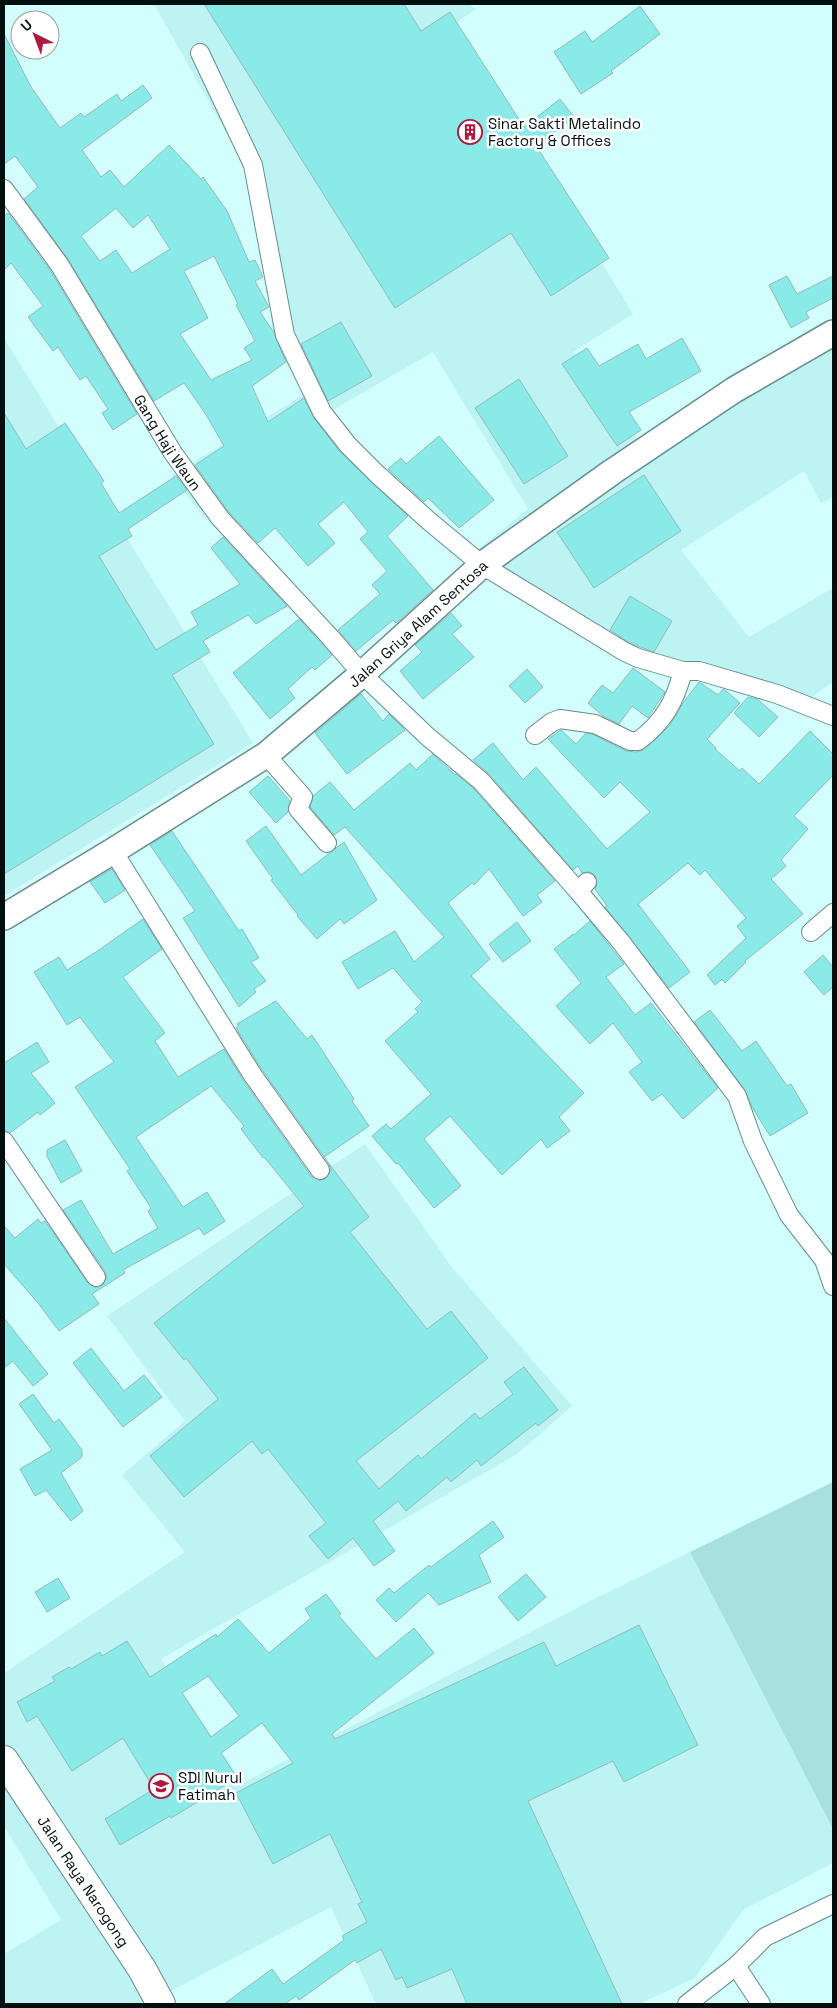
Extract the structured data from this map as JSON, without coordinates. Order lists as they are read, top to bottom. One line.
{"streets":{"main road":["Jalan Raya Narogong"],"street":["Gang Haji Waun","Jalan Griya Alam Sentosa"]},"crossings":[["Gang Haji Waun","Jalan Griya Alam Sentosa"]],"places":{"building":["Sinar Sakti Metalindo Factory & Offices"],"school or university":["SDI Nurul Fatimah"]},"north":"top left"}
